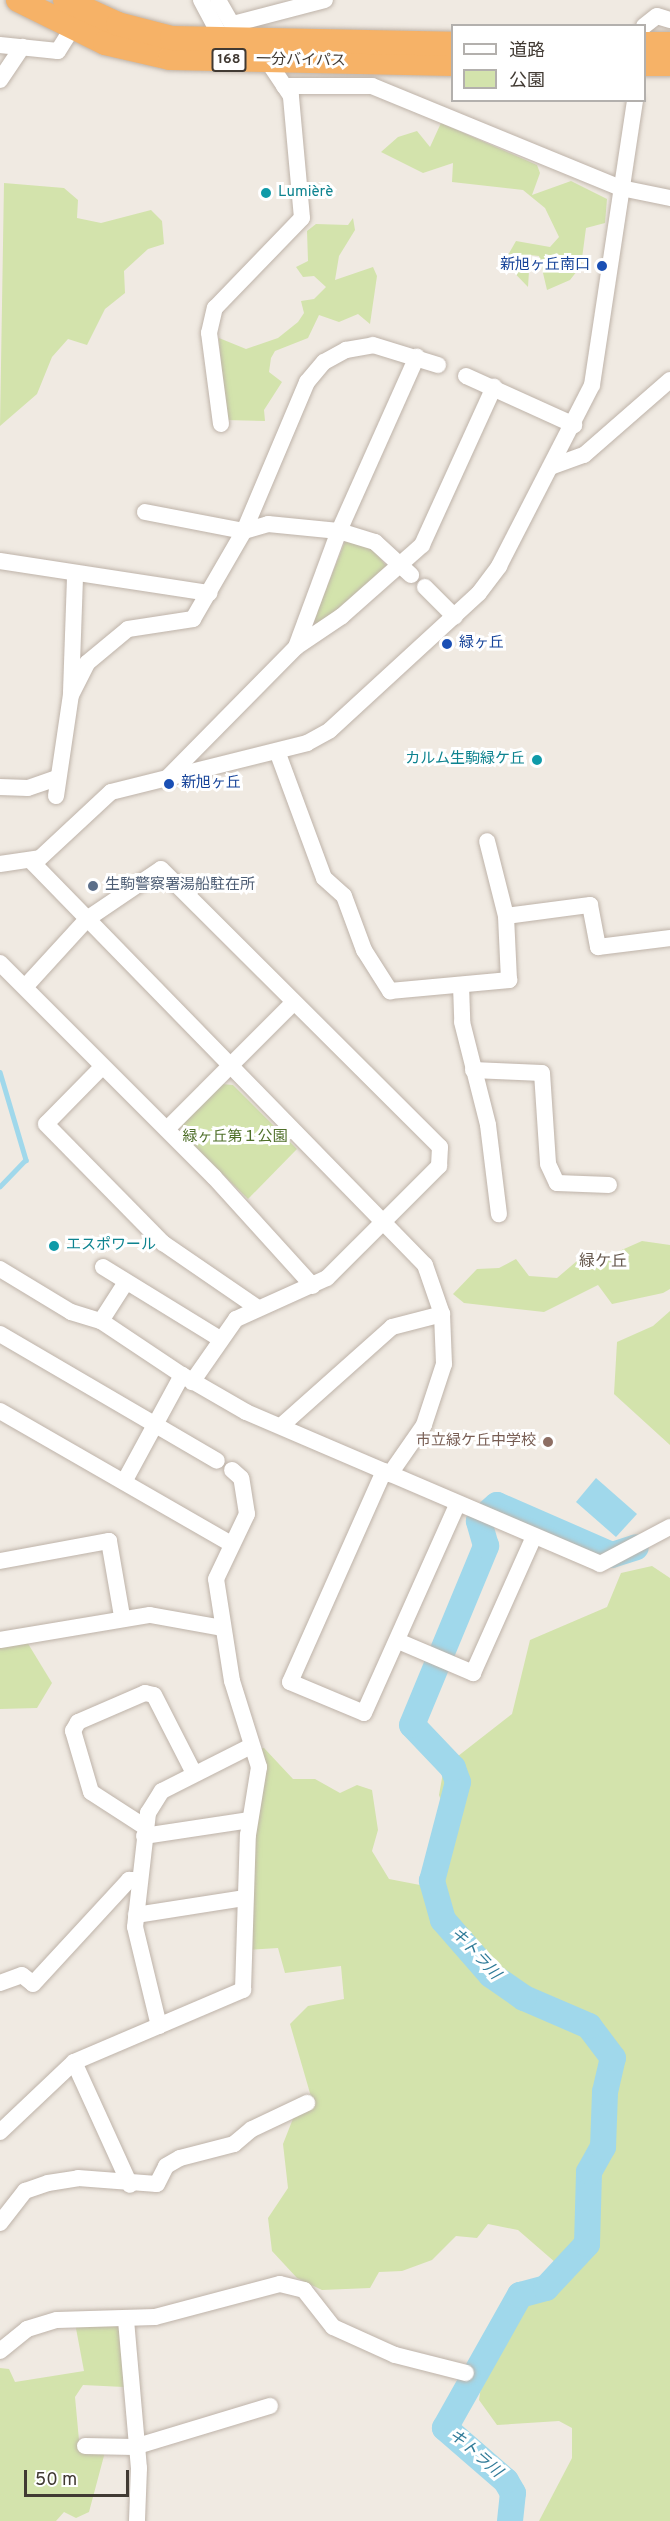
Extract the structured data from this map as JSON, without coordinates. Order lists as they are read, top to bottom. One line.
{"streets":{"highway":["168","一分バイパス"]},"districts":["緑ケ丘"],"water":["キトラ川"],"parks":["緑ヶ丘第１公園"],"places":["Lumièrè","新旭ヶ丘南口","緑ヶ丘","カルム生駒緑ケ丘","新旭ヶ丘","生駒警察署湯船駐在所","エスポワール","市立緑ケ丘中学校"],"legend":["道路","公園"],"scale_bar":"50 m"}
